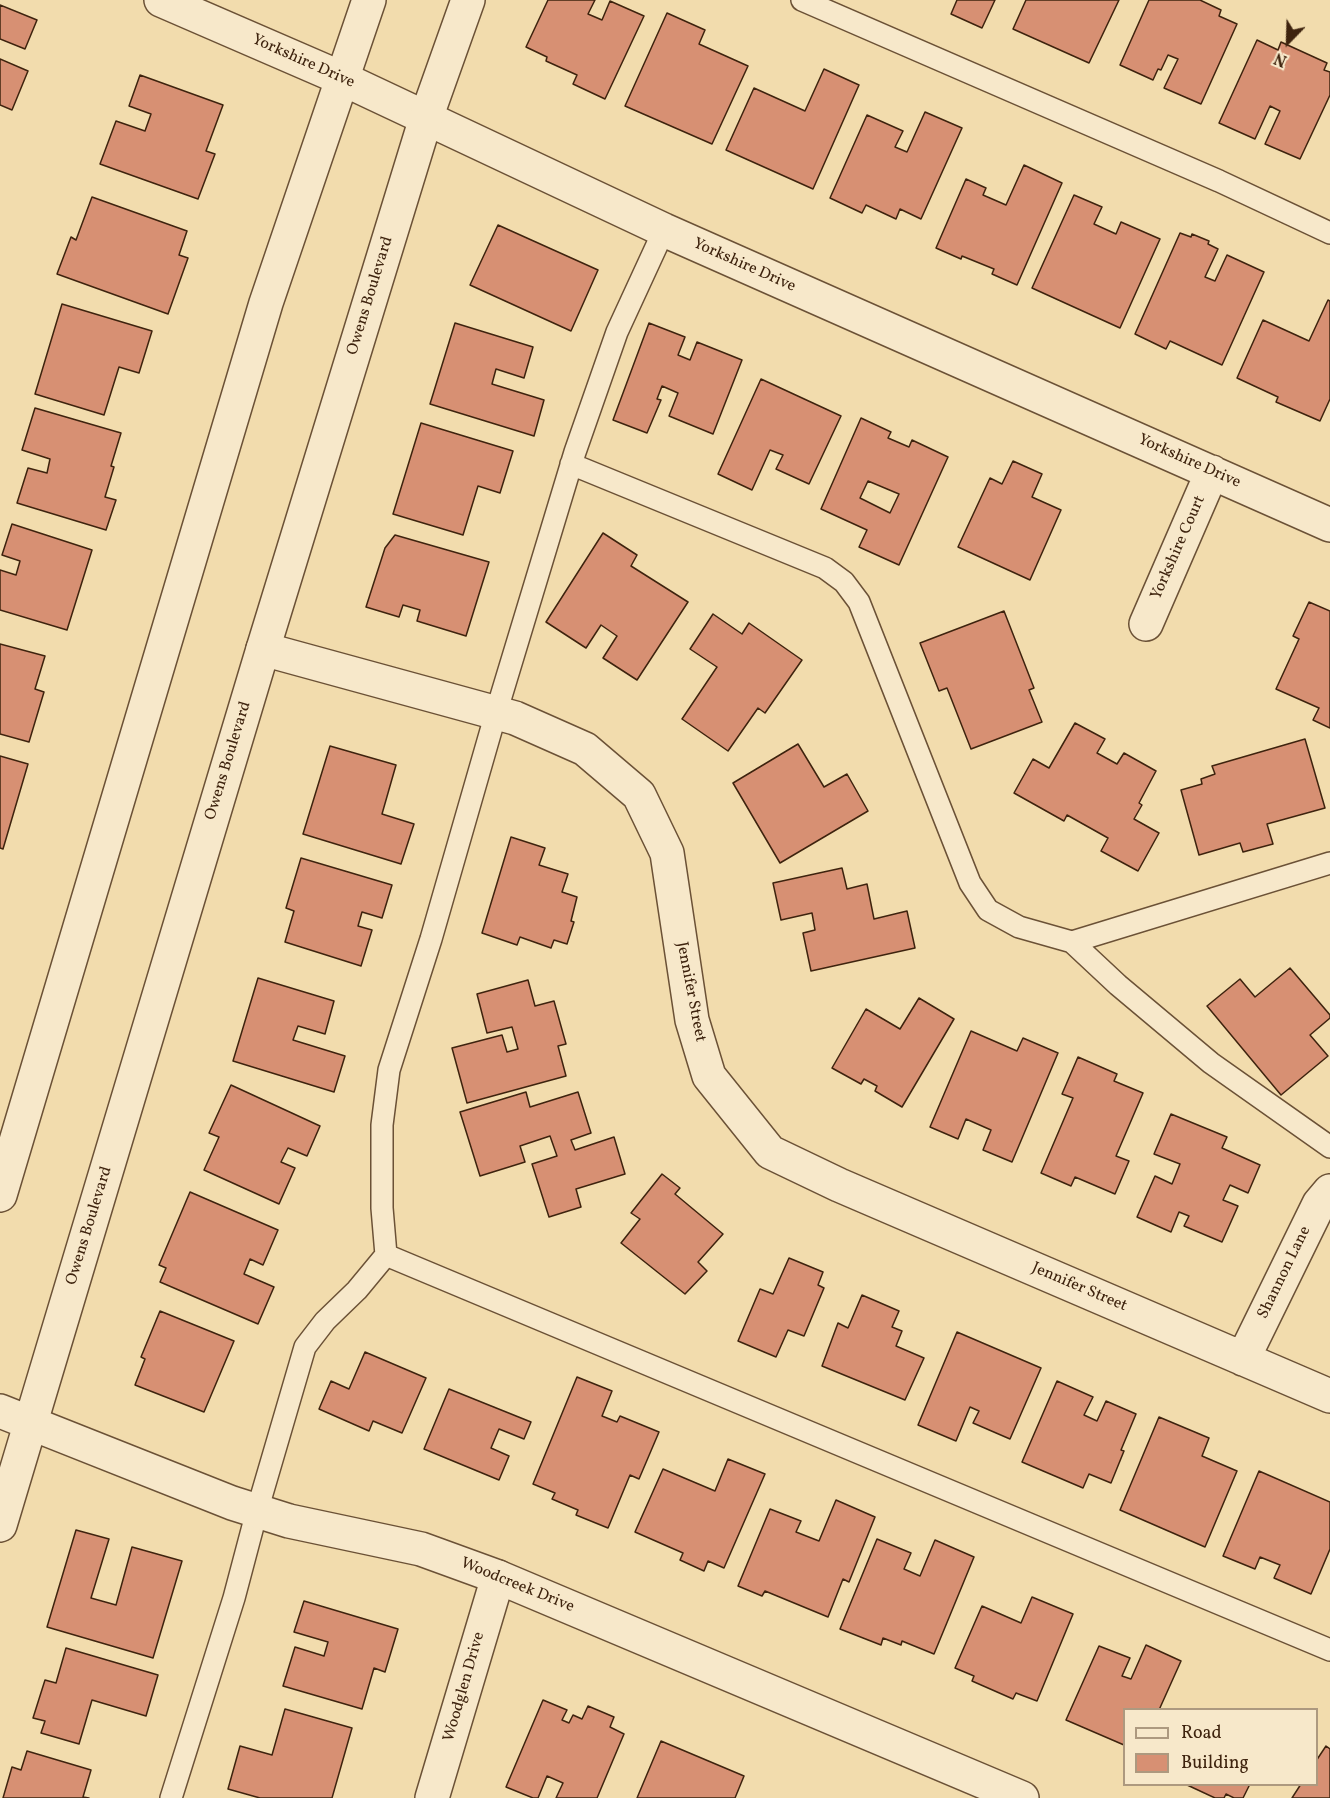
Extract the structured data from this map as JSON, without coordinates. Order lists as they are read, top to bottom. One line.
{"streets":{"street":["Yorkshire Drive","Owens Boulevard","Yorkshire Court","Jennifer Street","Shannon Lane","Woodcreek Drive","Woodglen Drive"]},"crossings":[["Yorkshire Drive","Owens Boulevard"],["Yorkshire Drive","Yorkshire Court"],["Owens Boulevard","Jennifer Street"],["Owens Boulevard","Woodcreek Drive"],["Jennifer Street","Shannon Lane"],["Woodcreek Drive","Woodglen Drive"]],"legend":["Road","Building"],"north":"bottom left"}
